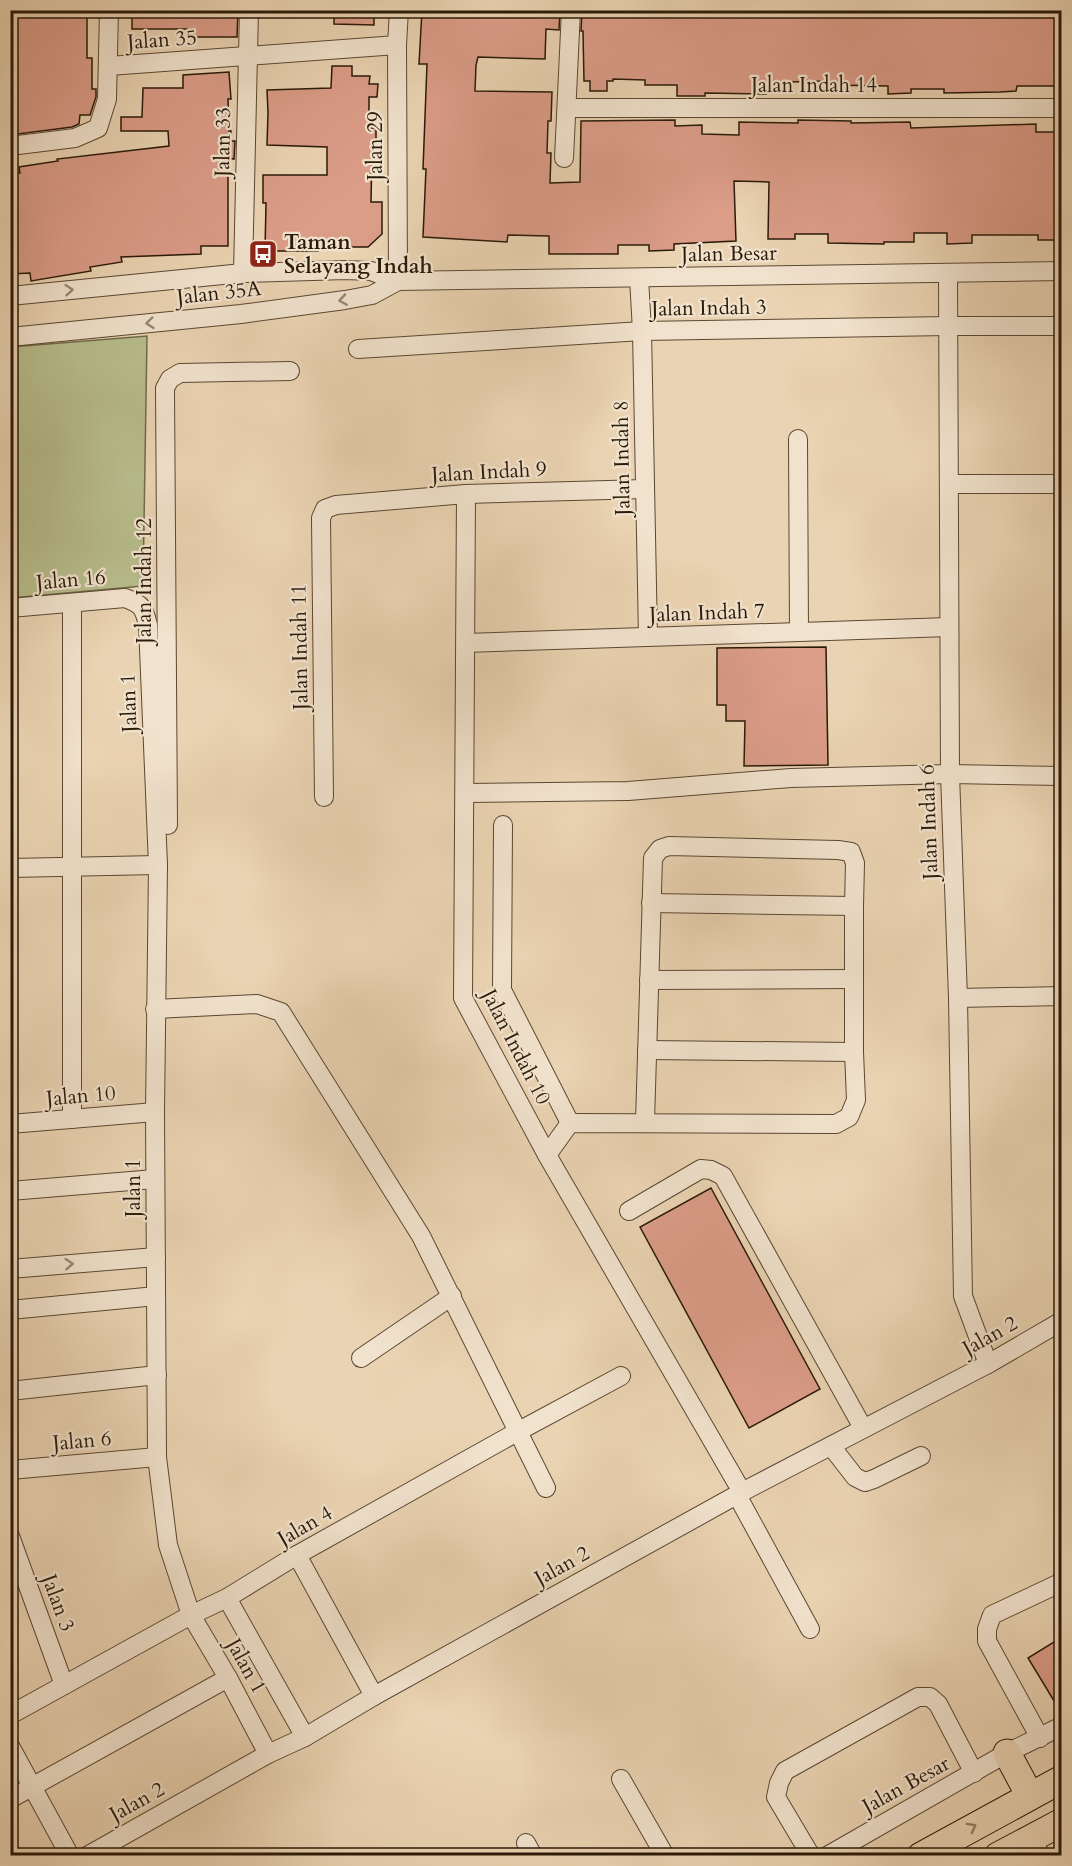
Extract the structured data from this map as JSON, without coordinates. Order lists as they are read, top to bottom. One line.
{"streets":{"street":["Jalan 35","Jalan Indah 14","Jalan 33","Jalan 29","Jalan Besar","Jalan 35A","Jalan Indah 3","Jalan Indah 8","Jalan Indah 9","Jalan 16","Jalan Indah 12","Jalan Indah 7","Jalan Indah 11","Jalan 1","Jalan Indah 6","Jalan Indah 10","Jalan 10","Jalan 2","Jalan 6","Jalan 4","Jalan 3"]},"crossings":[["Jalan 35","Jalan 33"],["Jalan 35","Jalan 29"],["Jalan 33","Jalan 35A"],["Jalan 29","Jalan Besar"],["Jalan 29","Jalan 35A"],["Jalan Besar","Jalan 35A"],["Jalan Besar","Jalan Indah 8"],["Jalan Besar","Jalan Indah 6"],["Jalan Indah 3","Jalan Indah 8"],["Jalan Indah 3","Jalan Indah 6"],["Jalan Indah 8","Jalan Indah 9"],["Jalan Indah 8","Jalan Indah 7"],["Jalan Indah 9","Jalan Indah 11"],["Jalan Indah 9","Jalan Indah 10"],["Jalan 16","Jalan 1"],["Jalan Indah 12","Jalan 1"],["Jalan Indah 7","Jalan Indah 6"],["Jalan Indah 7","Jalan Indah 10"],["Jalan 1","Jalan 10"],["Jalan 1","Jalan 2"],["Jalan 1","Jalan 6"],["Jalan 1","Jalan 4"],["Jalan Indah 6","Jalan 2"],["Jalan Indah 10","Jalan 2"],["Jalan 4","Jalan 3"]],"places":{"bus stop":["Taman Selayang Indah"]}}
